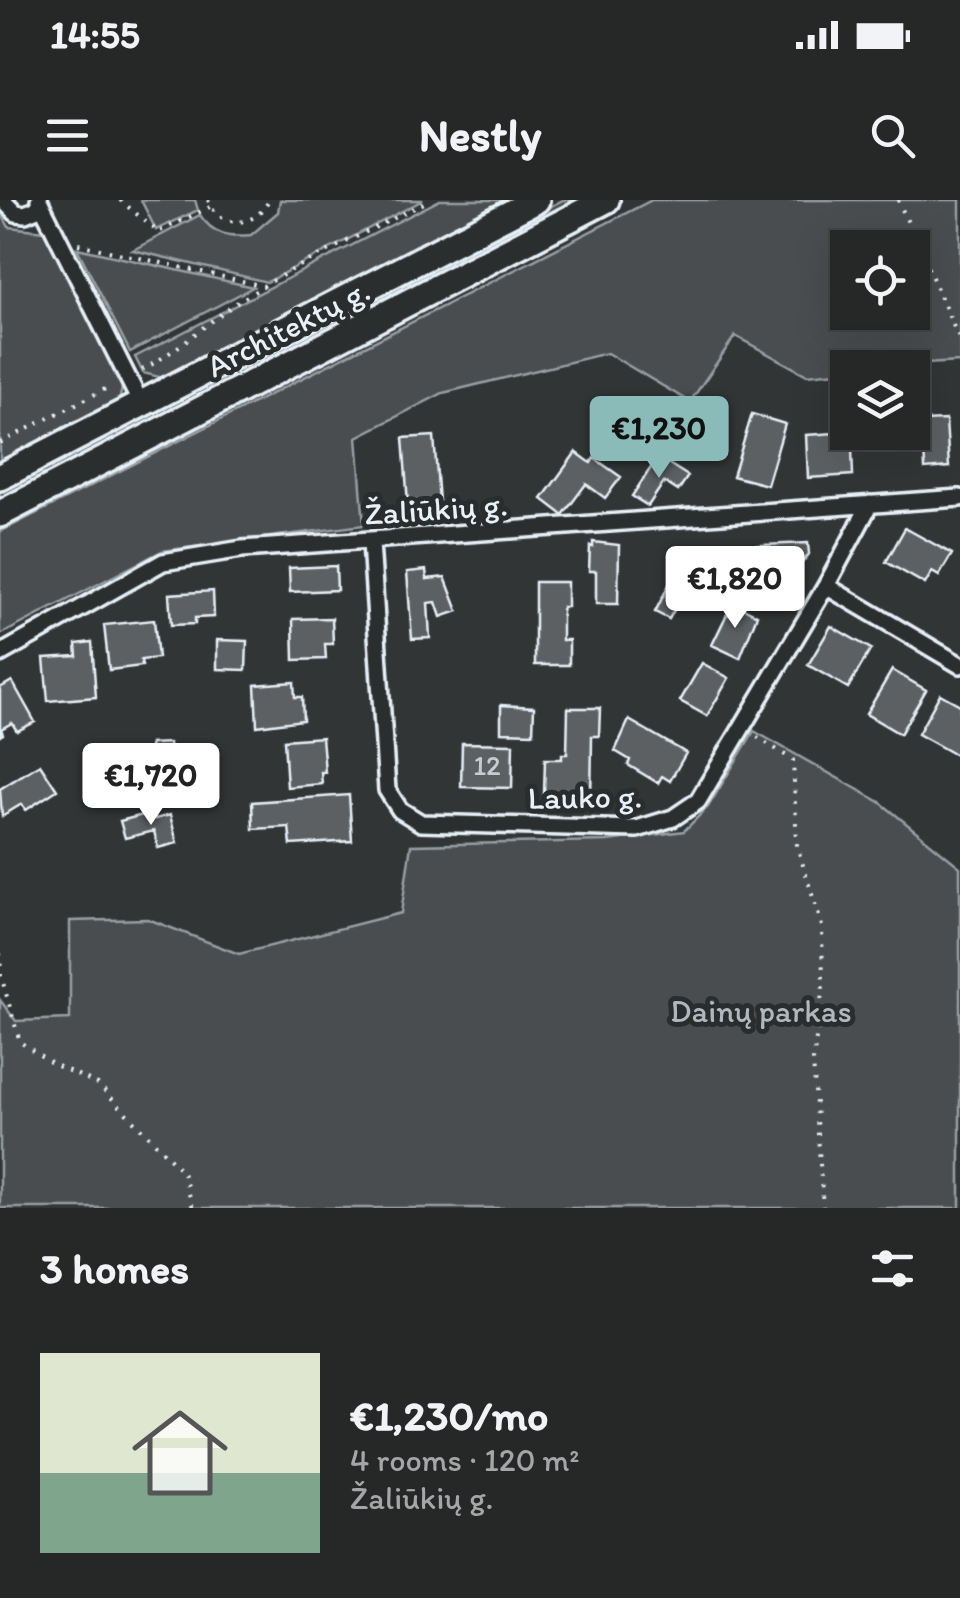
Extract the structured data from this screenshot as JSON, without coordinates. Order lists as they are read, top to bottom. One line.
{"streets":{"main road":["Architektų g."],"street":["Žaliūkių g.","Lauko g."]},"crossings":[["Žaliūkių g.","Lauko g."]],"parks":["Dainų parkas"],"house_numbers":["12"],"page":{"status":"14:55","header":"Nestly","price":["€1,230","€1,820","€1,720"],"heading":"3 homes","list":[{"name":"€1,230/mo","note":"4 rooms · 120 m² · Žaliūkių g."}]}}
